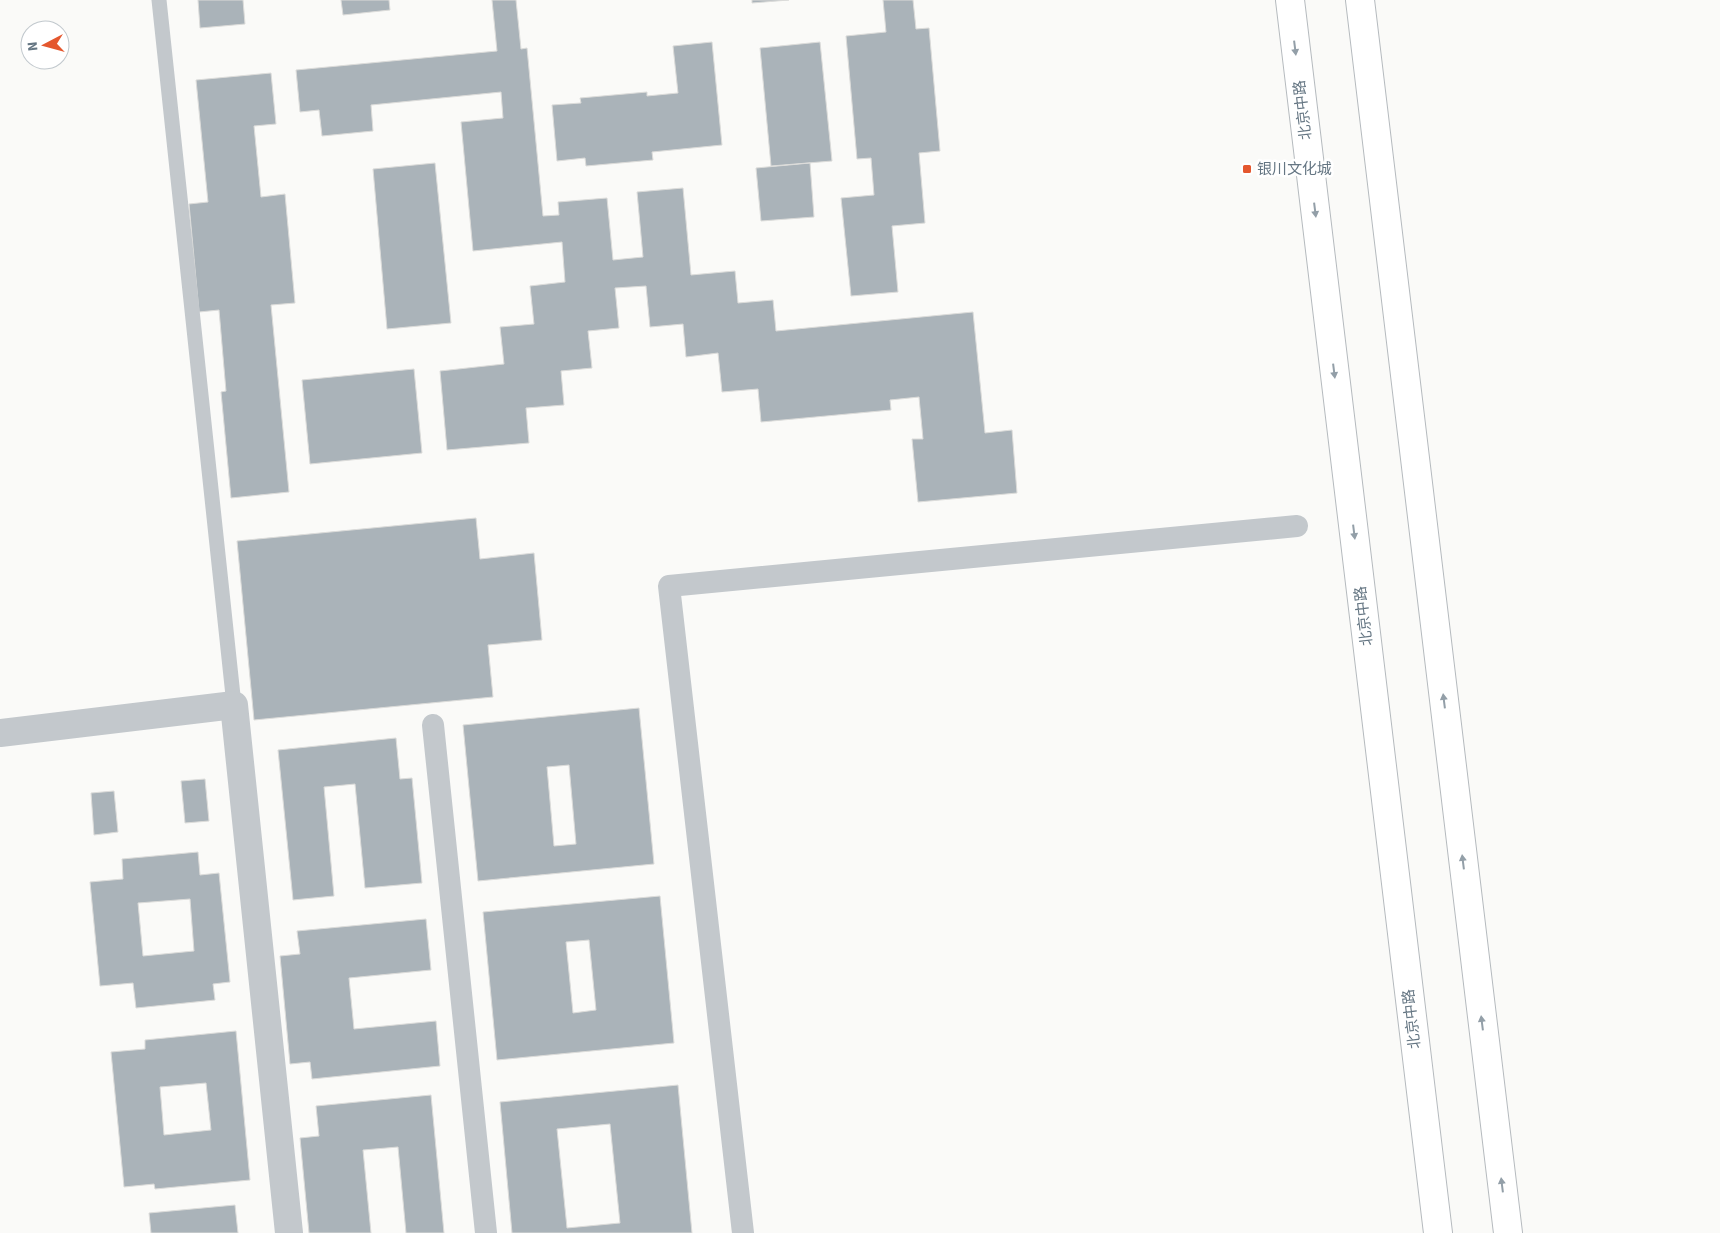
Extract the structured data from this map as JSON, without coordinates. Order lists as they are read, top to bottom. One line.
{"streets":{"main road":["北京中路"]},"places":{"transit":["银川文化城"]},"north":"left"}
